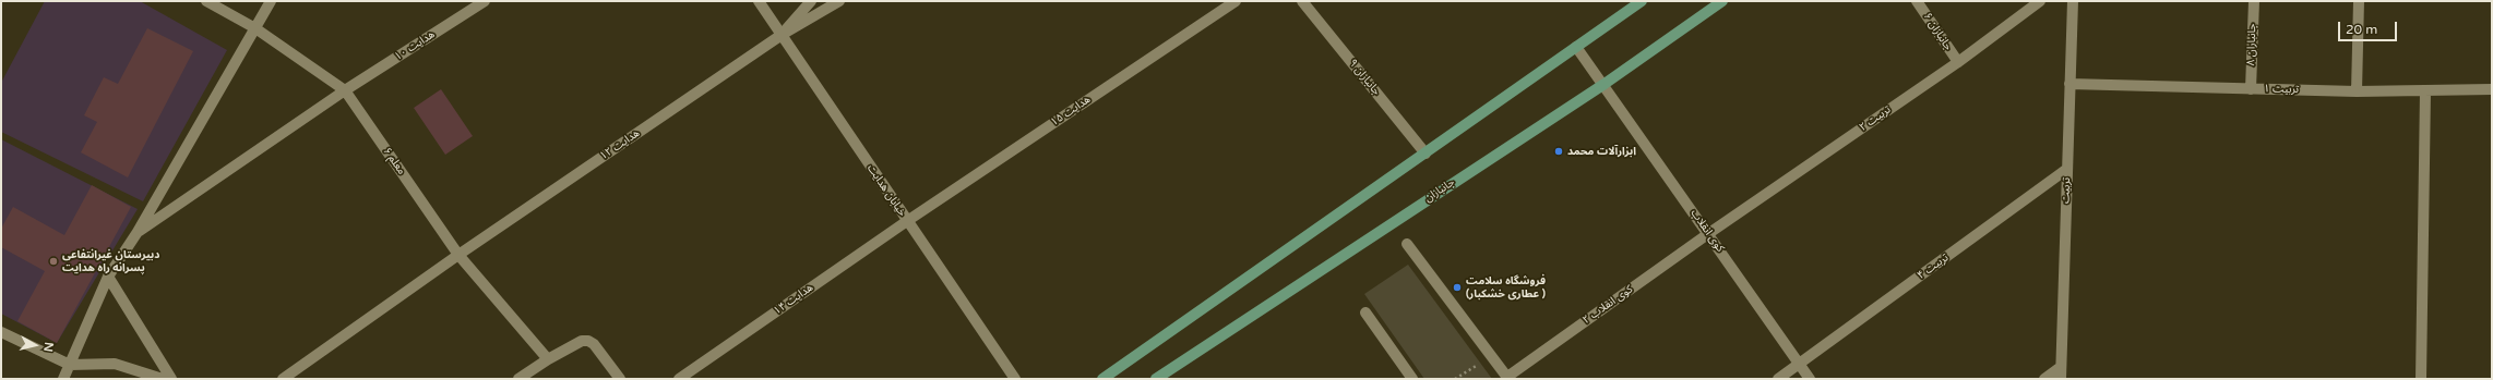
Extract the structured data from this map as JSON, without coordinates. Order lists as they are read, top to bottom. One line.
{"streets":{"main road":["جانبازان"],"street":["جانبازان ۶","جانباران ۸","هدایت ۱۰","جانبازان ۹","تربیت ۱","هدایت ۱۵","تربیت ۲","هدایت ۱۲","معلم ۶","خیابان هدایت","تربیت","کوی انقلاب","تربیت ۴","هدایت ۱۴","کوی انقلاب ۲"]},"crossings":[["جانبازان ۶","تربیت ۲"],["جانباران ۸","تربیت ۱"],["هدایت ۱۰","معلم ۶"],["تربیت ۱","تربیت"],["هدایت ۱۵","خیابان هدایت"],["هدایت ۱۵","هدایت ۱۴"],["تربیت ۲","کوی انقلاب"],["تربیت ۲","کوی انقلاب ۲"],["هدایت ۱۲","معلم ۶"],["هدایت ۱۲","خیابان هدایت"],["خیابان هدایت","هدایت ۱۴"],["جانبازان","کوی انقلاب"],["تربیت","تربیت ۴"],["کوی انقلاب","تربیت ۴"],["کوی انقلاب","کوی انقلاب ۲"]],"places":["ابزارآلات محمد","دبیرستان غیرانتفاعی پسرانه راه هدایت","فروشگاه سلامت (عطاری خشکبار )"],"scale_bar":"20 m","north":"right"}
